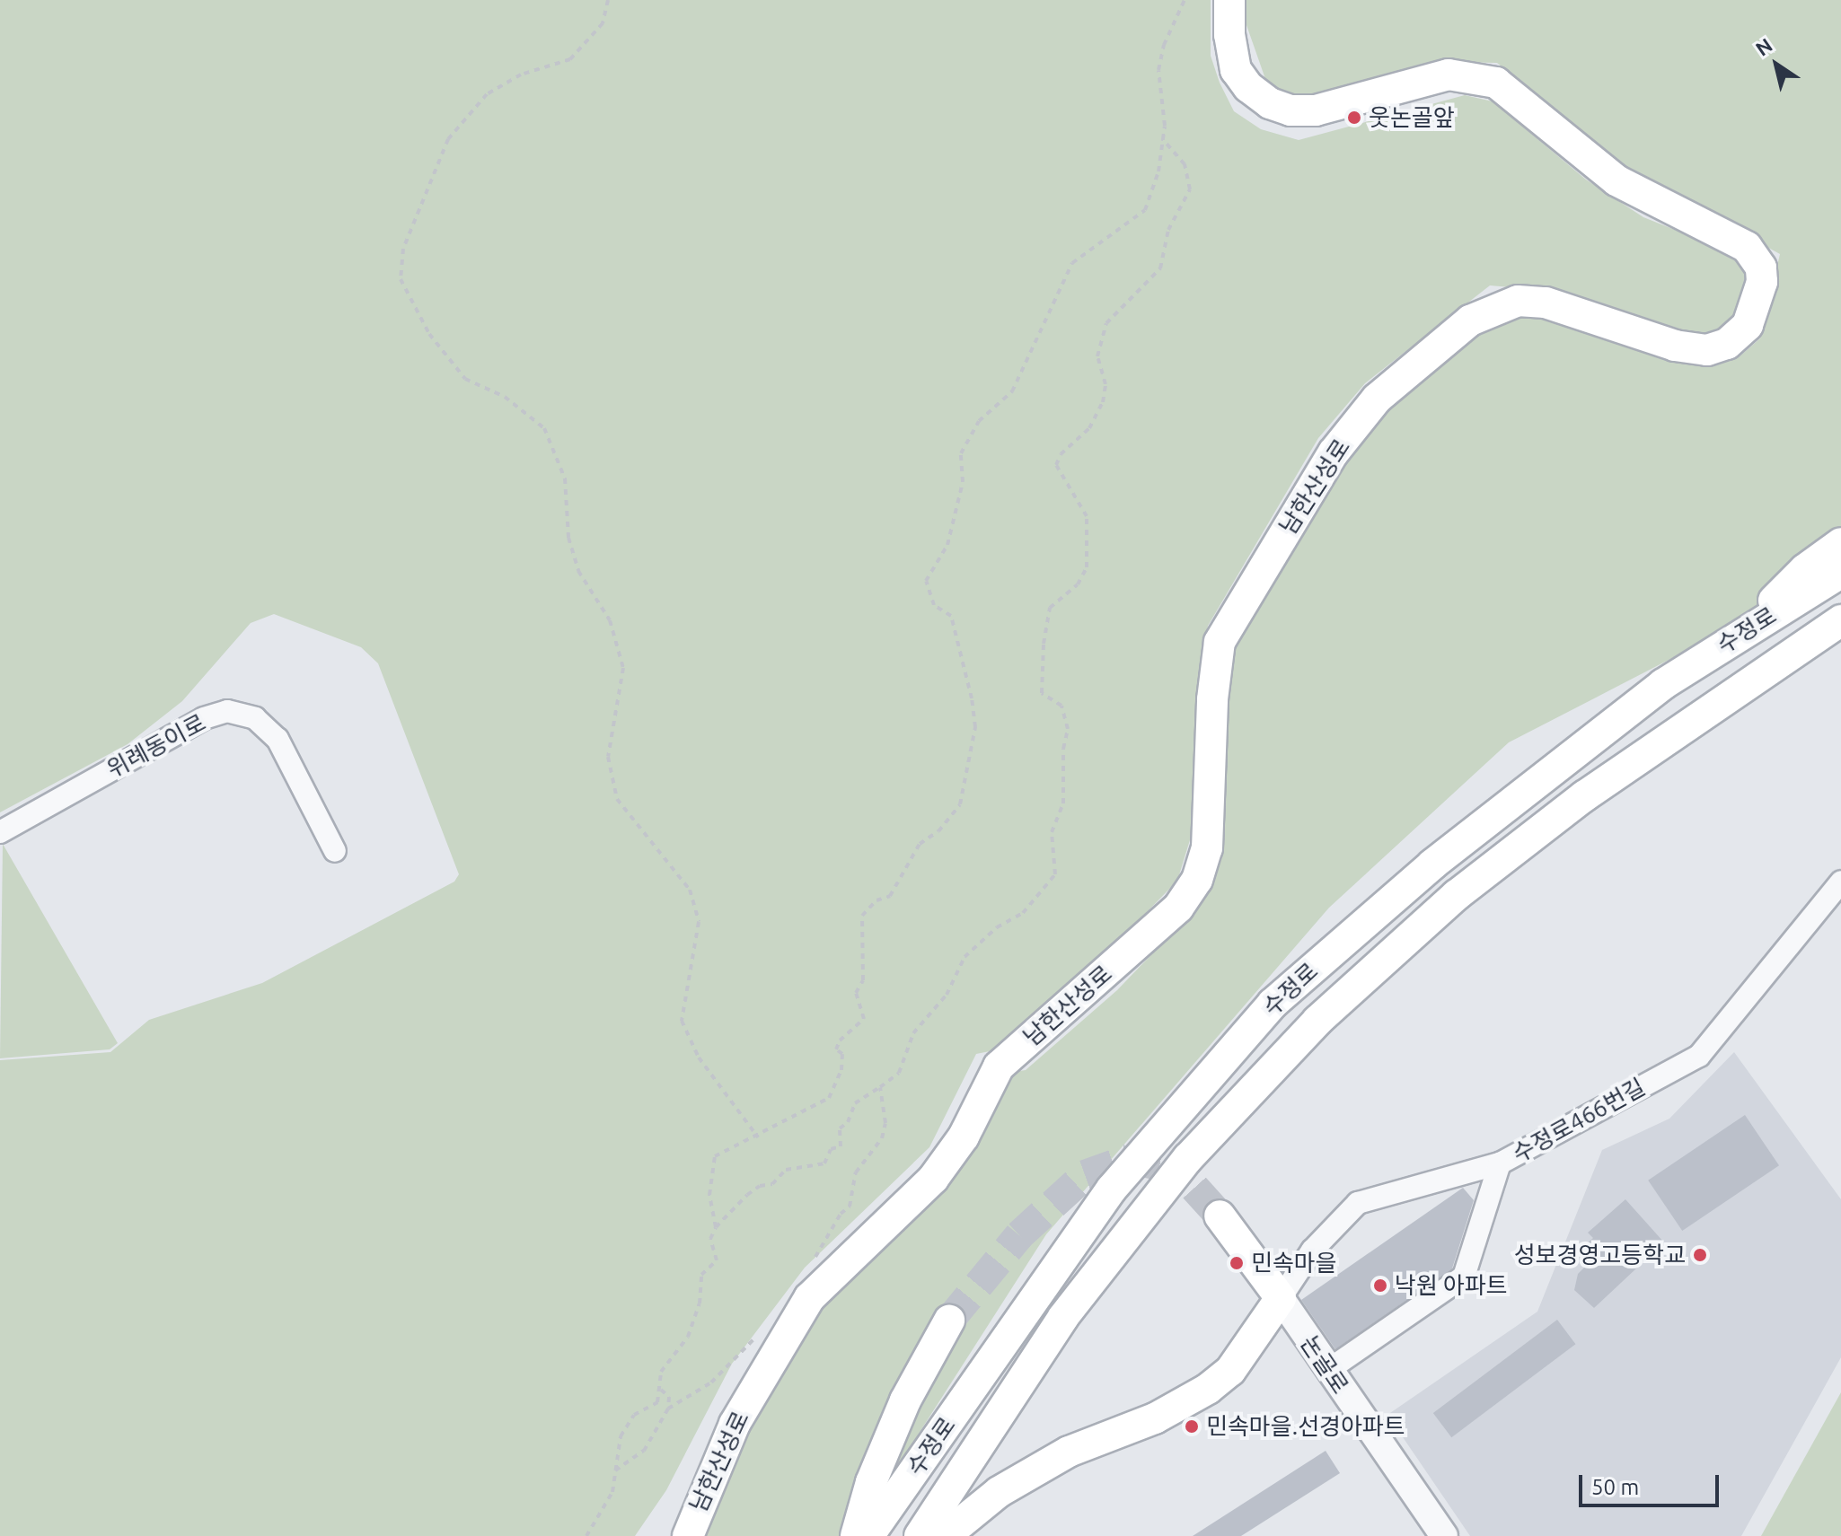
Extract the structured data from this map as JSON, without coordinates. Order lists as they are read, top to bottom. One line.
{"streets":{"main road":["남한산성로","수정로"],"street":["위례동이로","수정로466번길","논골로"]},"crossings":[["수정로466번길","논골로"]],"places":["웃논골앞","성보경영고등학교","민속마을","낙원 아파트","민속마을.선경아파트"],"scale_bar":"50 m","north":"top left"}
